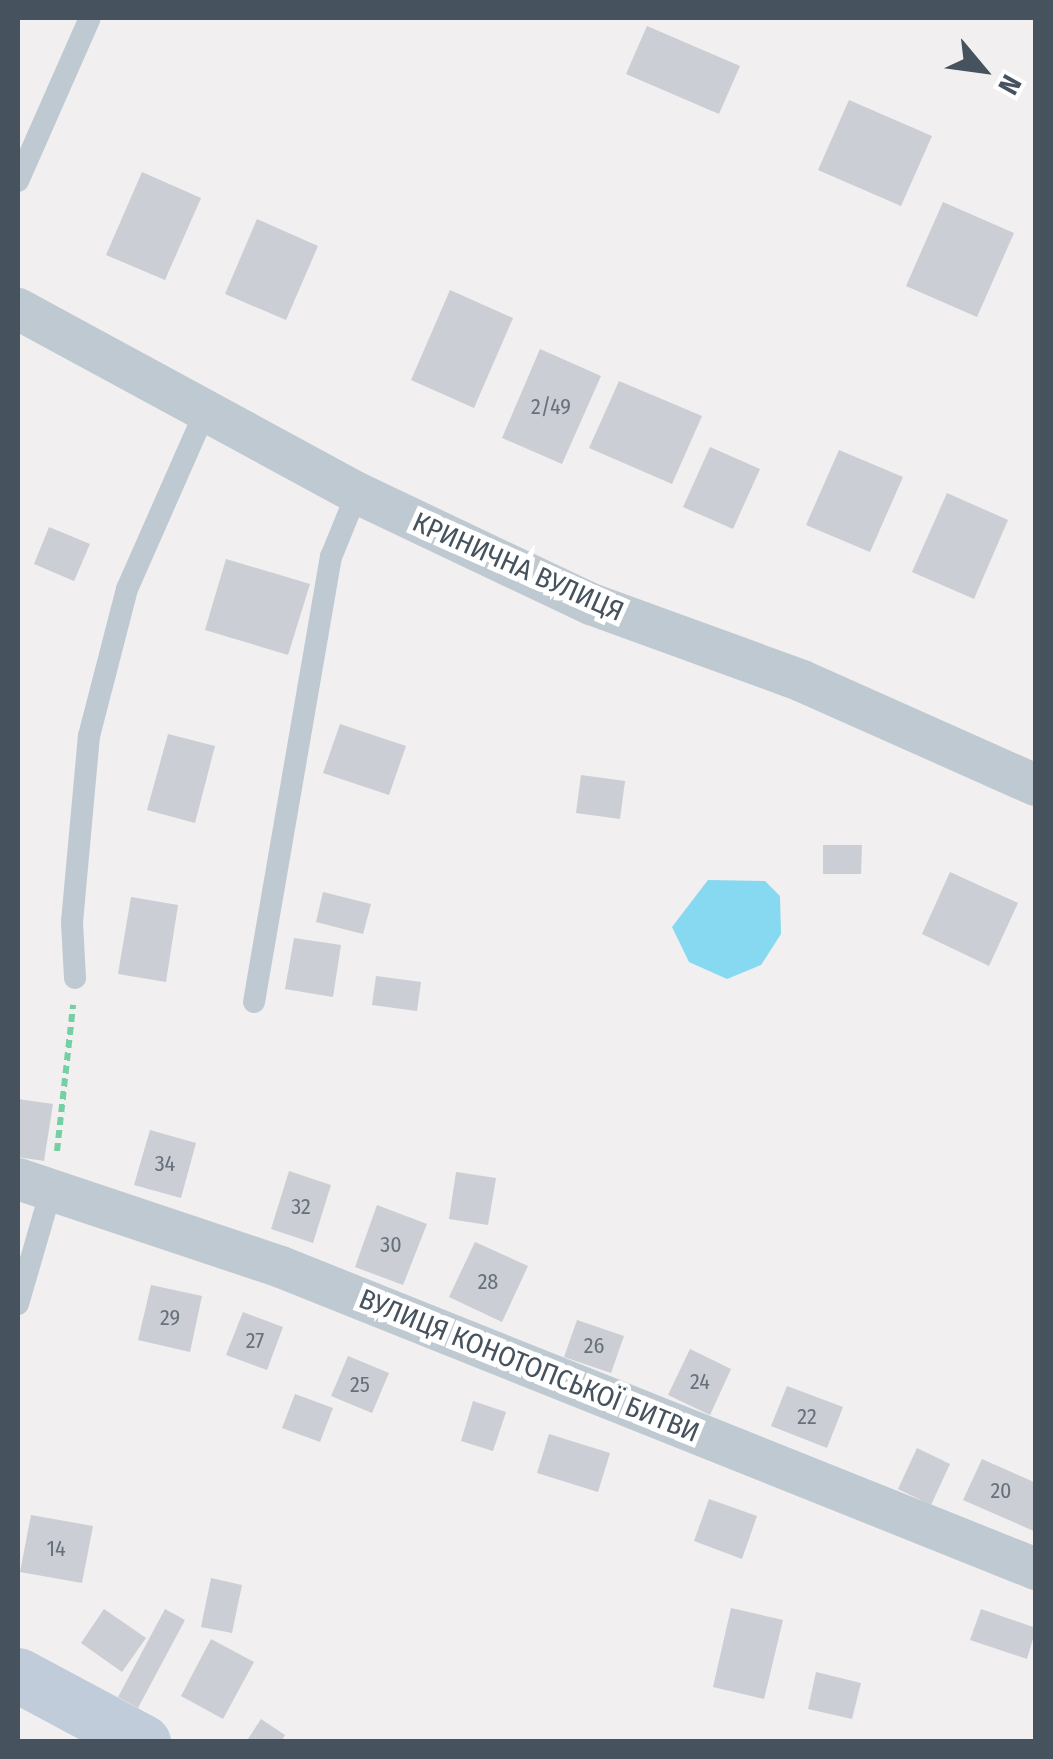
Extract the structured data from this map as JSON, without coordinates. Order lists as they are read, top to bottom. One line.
{"streets":{"street":["КРИНИЧНА ВУЛИЦЯ","ВУЛИЦЯ КОНОТОПСЬКОЇ БИТВИ"]},"house_numbers":["2/49","34","32","30","28","29","27","26","24","25","22","20","14"],"north":"bottom right"}
